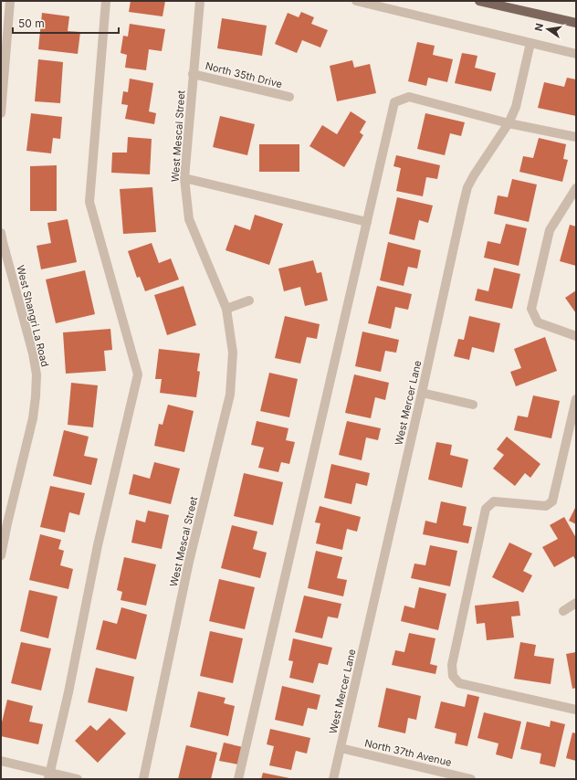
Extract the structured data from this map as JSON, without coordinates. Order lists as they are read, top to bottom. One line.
{"streets":{"street":["North 35th Drive","West Mescal Street","West Shangri La Road","West Mercer Lane","North 37th Avenue"]},"crossings":[["North 35th Drive","West Mescal Street"],["West Mercer Lane","North 37th Avenue"]],"scale_bar":"50 m","north":"left"}
